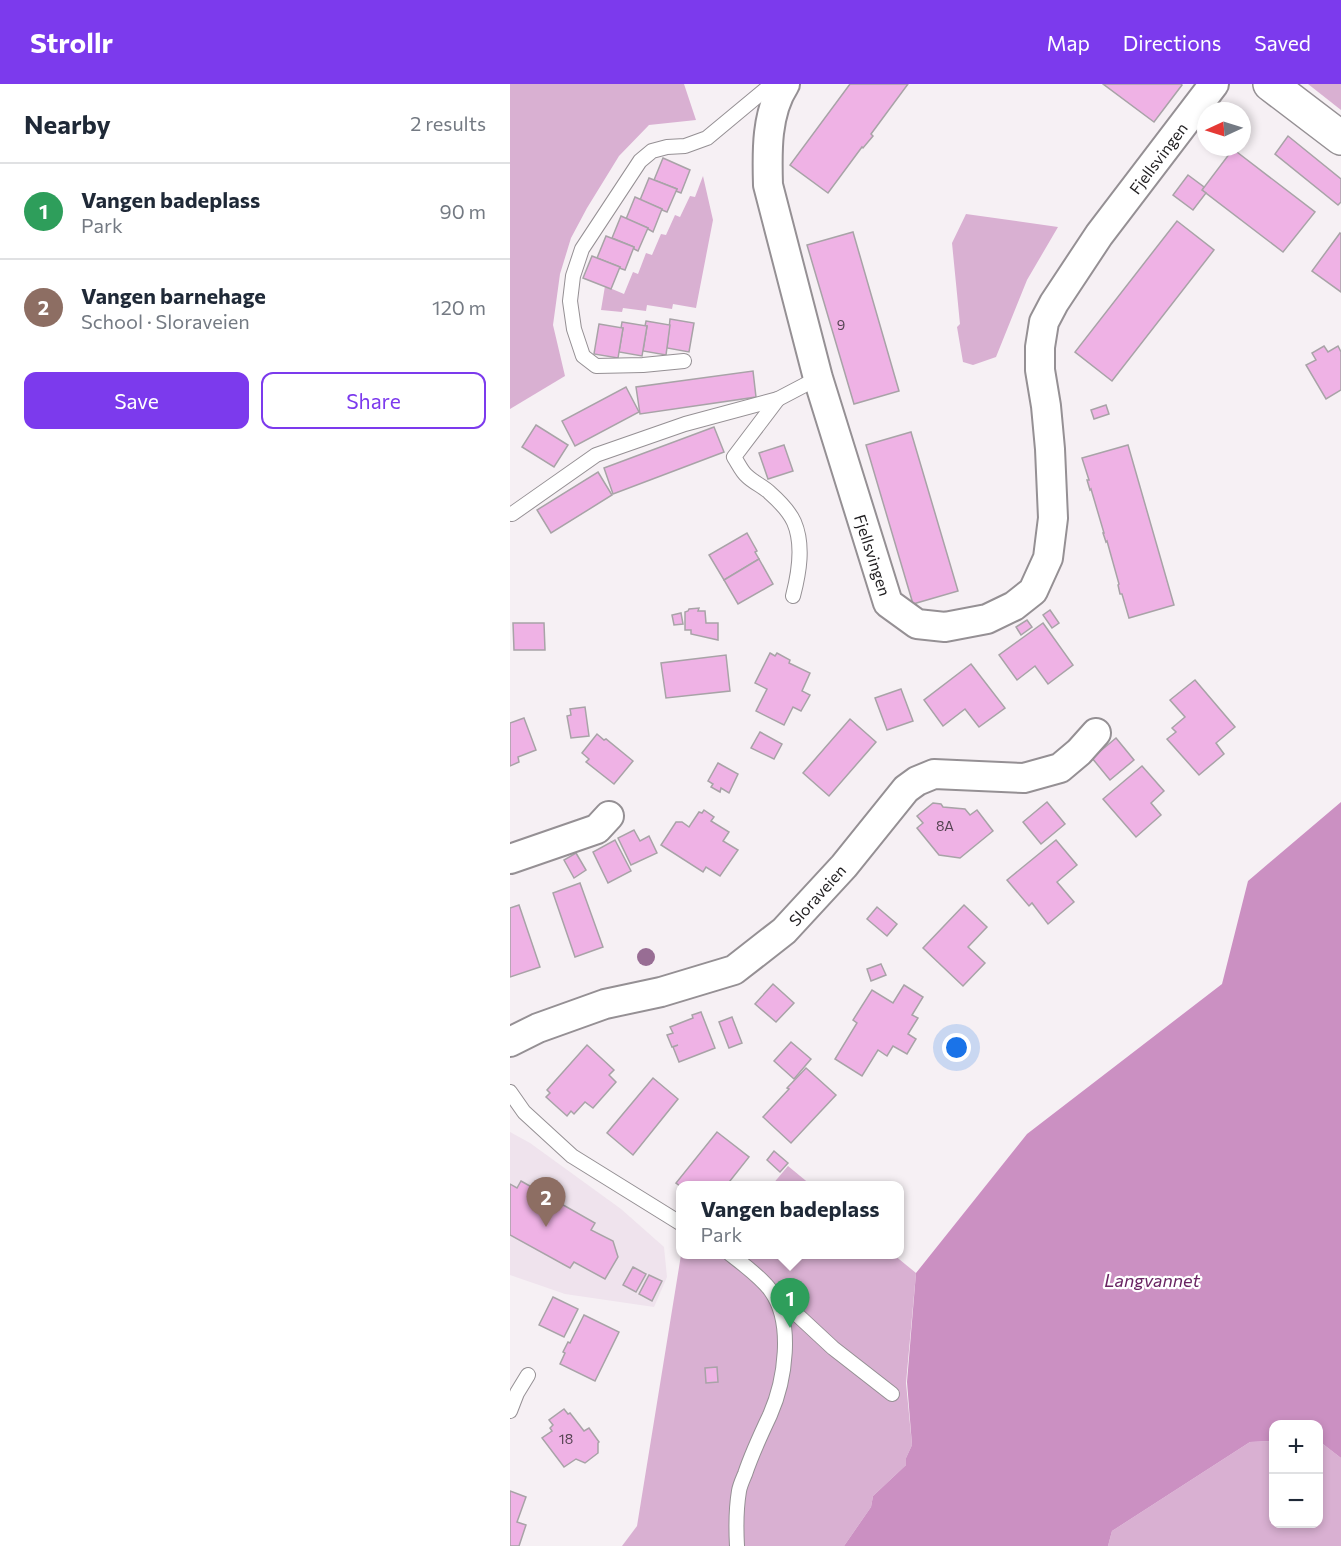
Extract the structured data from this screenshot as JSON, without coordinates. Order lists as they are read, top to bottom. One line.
{"streets":{"street":["Fjellsvingen","Sloraveien"]},"water":["Langvannet"],"house_numbers":["9","8A","18"],"north":"left","page":{"header":"Strollr","nav":["Map","Directions","Saved"],"heading":["Nearby","2 results"],"list":[{"mark":"1","name":"Vangen badeplass","note":"Park","value":"90 m"},{"mark":"2","name":"Vangen barnehage","note":"School · Sloraveien","value":"120 m"}],"buttons":["Save","Share"],"pins":["2","1"],"popup":["Vangen badeplass","Park"],"map_buttons":["+","−"]}}
